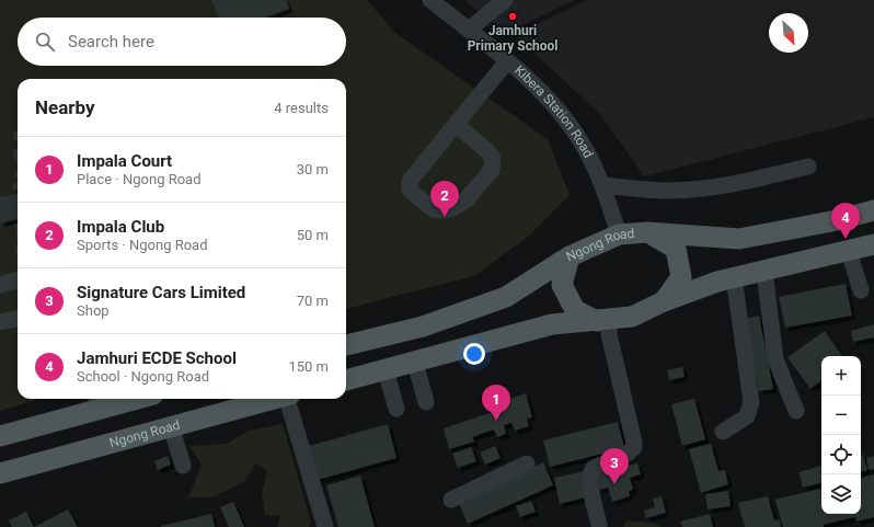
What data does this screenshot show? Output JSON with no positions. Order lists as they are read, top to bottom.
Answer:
{
  "streets": {
    "main road": ["Ngong Road"],
    "street": ["Kibera Station Road"]
  },
  "crossings": [
    ["Kibera Station Road", "Ngong Road"]
  ],
  "places": ["Jamhuri Primary School"],
  "north": "bottom right",
  "page": {
    "search": "Search here",
    "heading": ["Nearby", "4 results"],
    "list": [
      {
        "mark": "1",
        "name": "Impala Court",
        "note": "Place · Ngong Road",
        "value": "30 m"
      },
      {
        "mark": "2",
        "name": "Impala Club",
        "note": "Sports · Ngong Road",
        "value": "50 m"
      },
      {
        "mark": "3",
        "name": "Signature Cars Limited",
        "note": "Shop",
        "value": "70 m"
      },
      {
        "mark": "4",
        "name": "Jamhuri ECDE School",
        "note": "School · Ngong Road",
        "value": "150 m"
      }
    ],
    "pins": [
      "2",
      "4",
      "1",
      "3"
    ],
    "map_buttons": ["+", "−"]
  }
}
